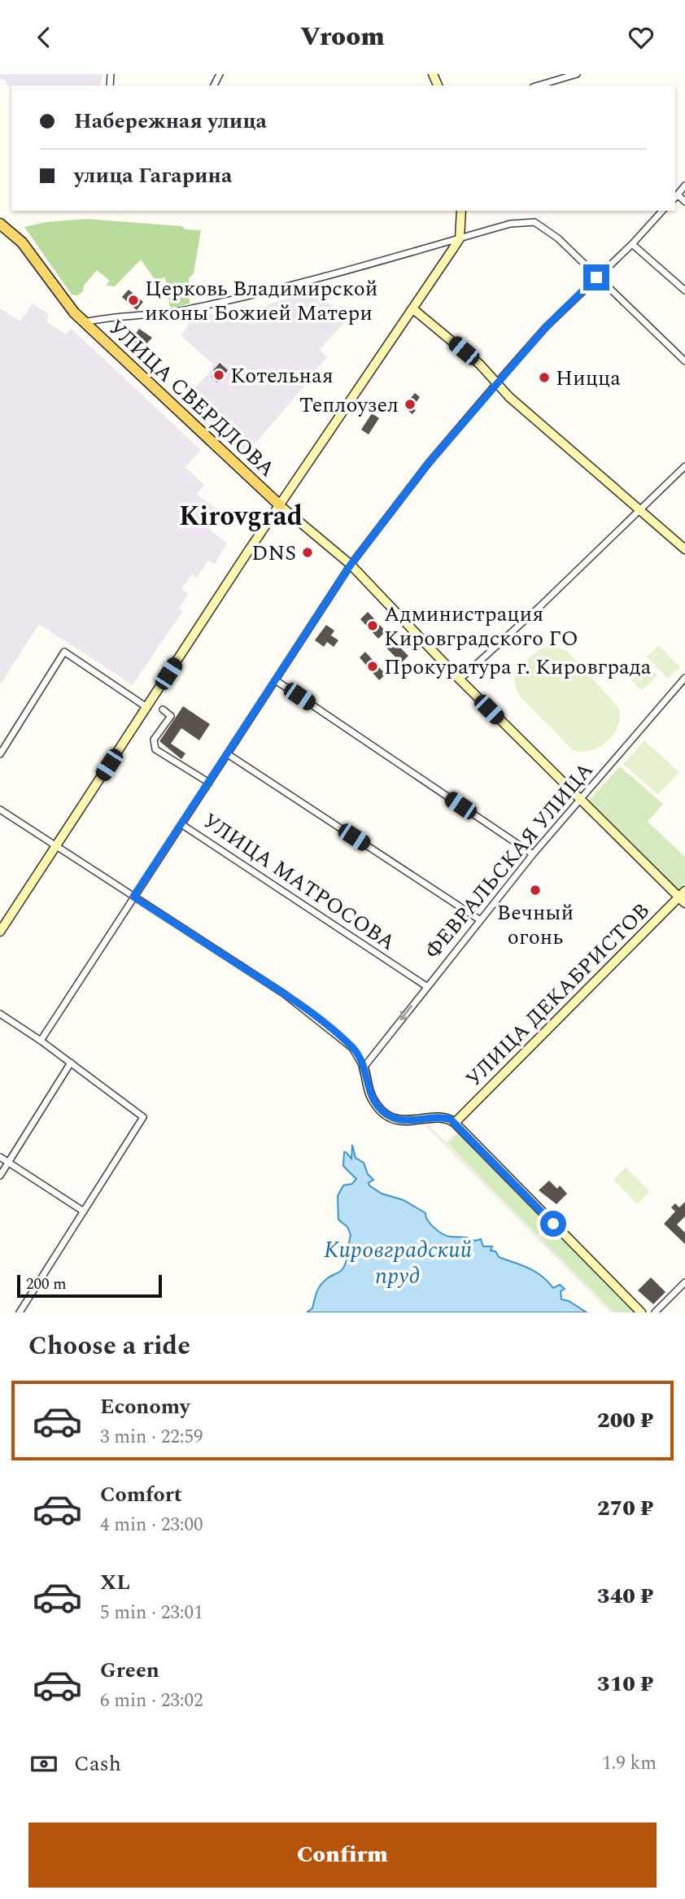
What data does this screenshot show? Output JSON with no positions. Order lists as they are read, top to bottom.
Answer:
{
  "streets": {
    "main road": ["УЛИЦА СВЕРДЛОВА", "УЛИЦА ДЕКАБРИСТОВ"],
    "street": ["ФЕВРАЛЬСКАЯ УЛИЦА", "УЛИЦА МАТРОСОВА"]
  },
  "crossings": [
    ["УЛИЦА СВЕРДЛОВА", "ФЕВРАЛЬСКАЯ УЛИЦА"],
    ["УЛИЦА СВЕРДЛОВА", "УЛИЦА ДЕКАБРИСТОВ"],
    ["ФЕВРАЛЬСКАЯ УЛИЦА", "УЛИЦА МАТРОСОВА"]
  ],
  "districts": ["Kirovgrad"],
  "water": ["Кировградский пруд"],
  "places": [
    "Церковь Владимирской иконы Божией Матери",
    "Котельная",
    "Ницца",
    "Теплоузел",
    "DNS",
    "Администрация Кировградского ГО",
    "Прокуратура г. Кировграда",
    "Вечный огонь"
  ],
  "scale_bar": "200 m",
  "page": {
    "header": "Vroom",
    "banner": ["Набережная улица", "улица Гагарина"],
    "scale": "200 m",
    "heading": "Choose a ride",
    "list": [
      {
        "name": "Economy",
        "note": "3 min · 22:59",
        "value": "200 ₽"
      },
      {
        "name": "Comfort",
        "note": "4 min · 23:00",
        "value": "270 ₽"
      },
      {
        "name": "XL",
        "note": "5 min · 23:01",
        "value": "340 ₽"
      },
      {
        "name": "Green",
        "note": "6 min · 23:02",
        "value": "310 ₽"
      }
    ],
    "pay": ["Cash", "1.9 km"],
    "buttons": "Confirm"
  }
}
